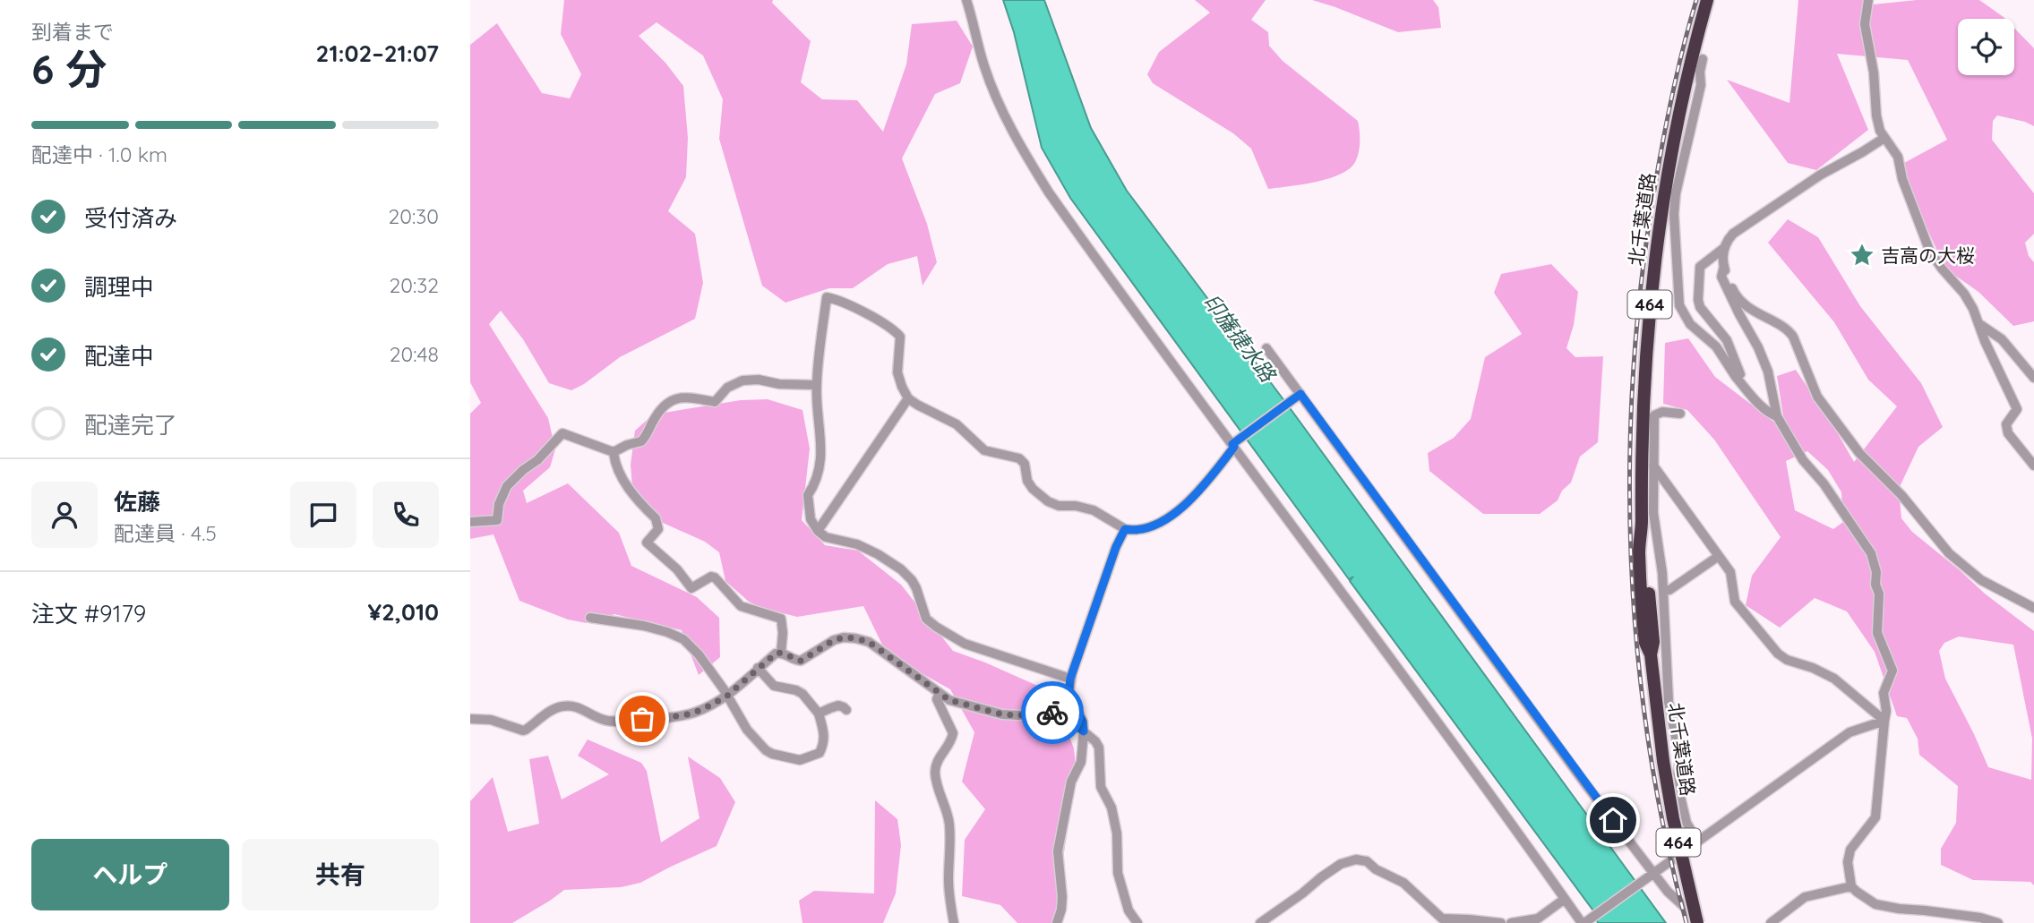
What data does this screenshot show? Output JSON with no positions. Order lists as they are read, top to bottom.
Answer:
{
  "streets": {
    "highway": ["北千葉道路", "464"]
  },
  "water": ["印旛捷水路"],
  "places": {
    "place": ["吉高の大桜"]
  },
  "page": {
    "heading": ["6 分", "到着まで", "21:02–21:07"],
    "panel": [
      "佐藤",
      "配達員 · 4.5",
      "注文 #9179",
      "¥2,010"
    ],
    "bar": "配達中 · 1.0 km",
    "list": [
      ["受付済み", "20:30"],
      ["調理中", "20:32"],
      ["配達中", "20:48"],
      "配達完了"
    ],
    "buttons": ["ヘルプ", "共有"]
  }
}
